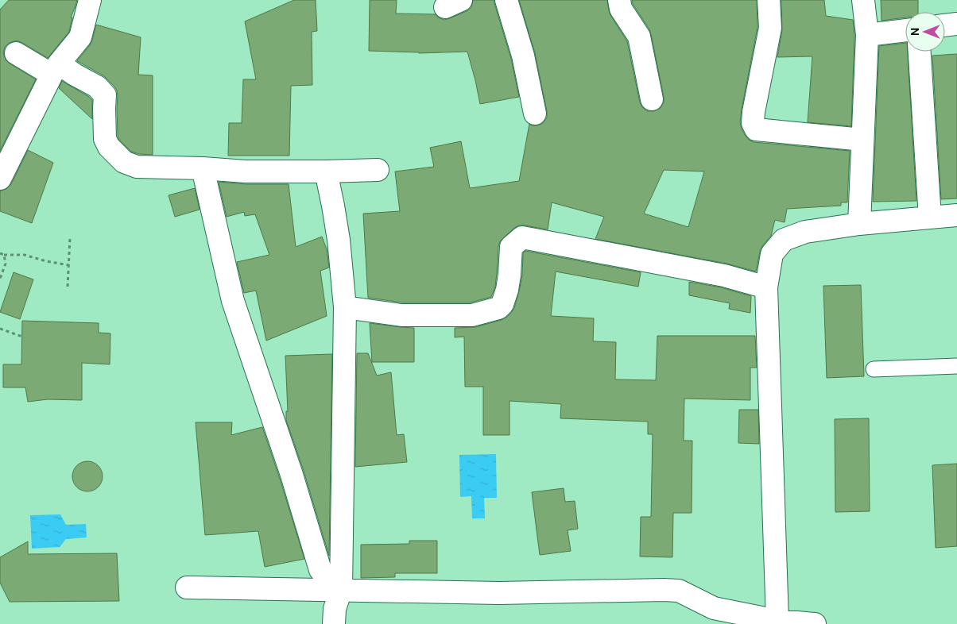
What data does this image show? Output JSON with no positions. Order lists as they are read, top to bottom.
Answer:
{
  "north": "left"
}
